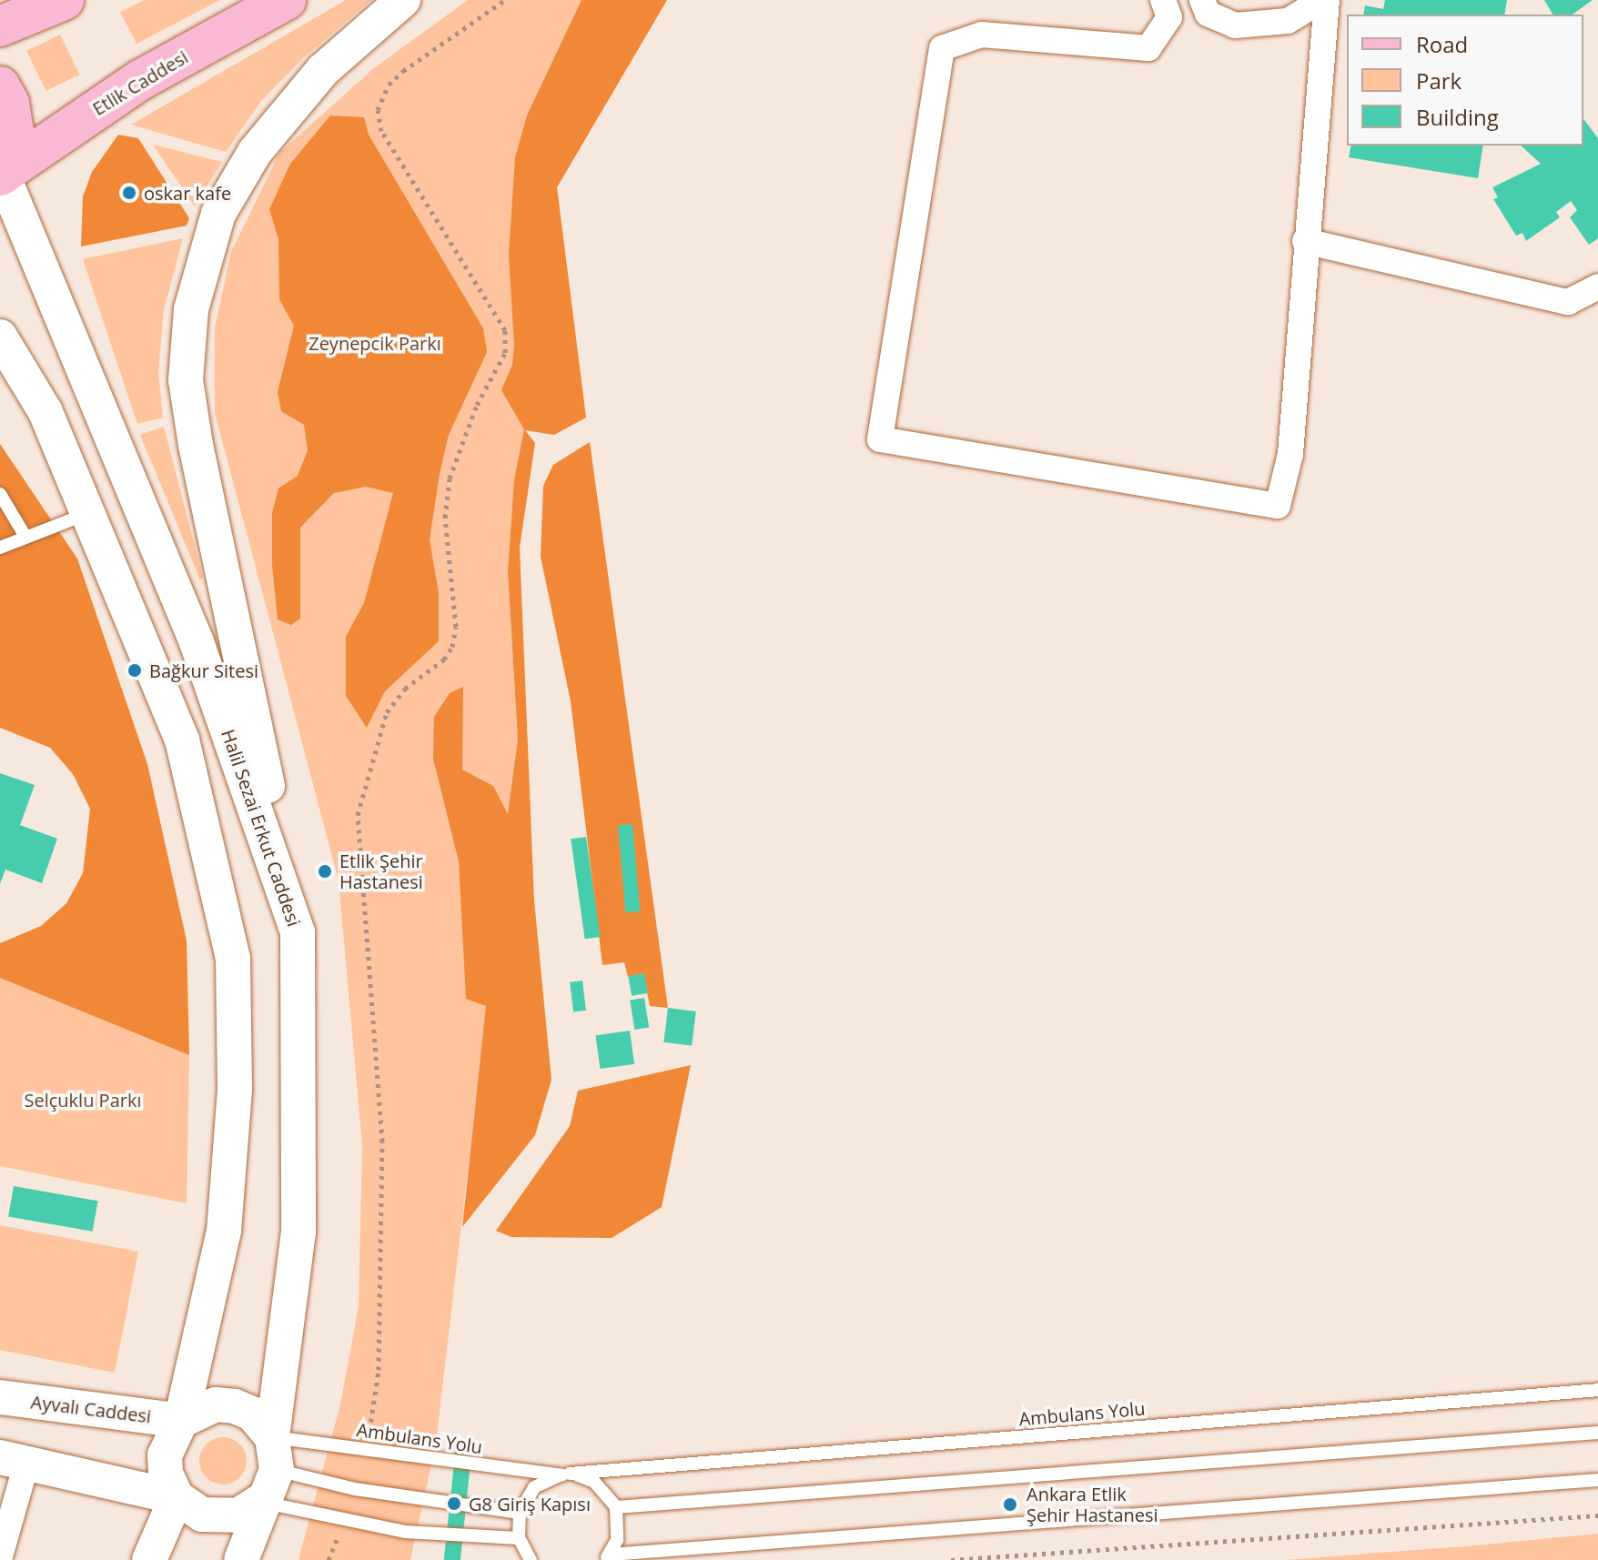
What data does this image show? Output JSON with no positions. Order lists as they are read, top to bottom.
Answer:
{
  "streets": {
    "main road": ["Etlik Caddesi", "Halil Sezai Erkut Caddesi", "Ayvalı Caddesi"],
    "lane": ["Ambulans Yolu"]
  },
  "crossings": [
    ["Etlik Caddesi", "Halil Sezai Erkut Caddesi"],
    ["Halil Sezai Erkut Caddesi", "Ayvalı Caddesi"],
    ["Halil Sezai Erkut Caddesi", "Ambulans Yolu"],
    ["Ayvalı Caddesi", "Ambulans Yolu"]
  ],
  "parks": ["Zeynepcik Parkı", "Selçuklu Parkı"],
  "places": [
    "oskar kafe",
    "Bağkur Sitesi",
    "Etlik Şehir Hastanesi",
    "G8 Giriş Kapısı",
    "Ankara Etlik Şehir Hastanesi"
  ],
  "legend": ["Road", "Park", "Building"]
}
